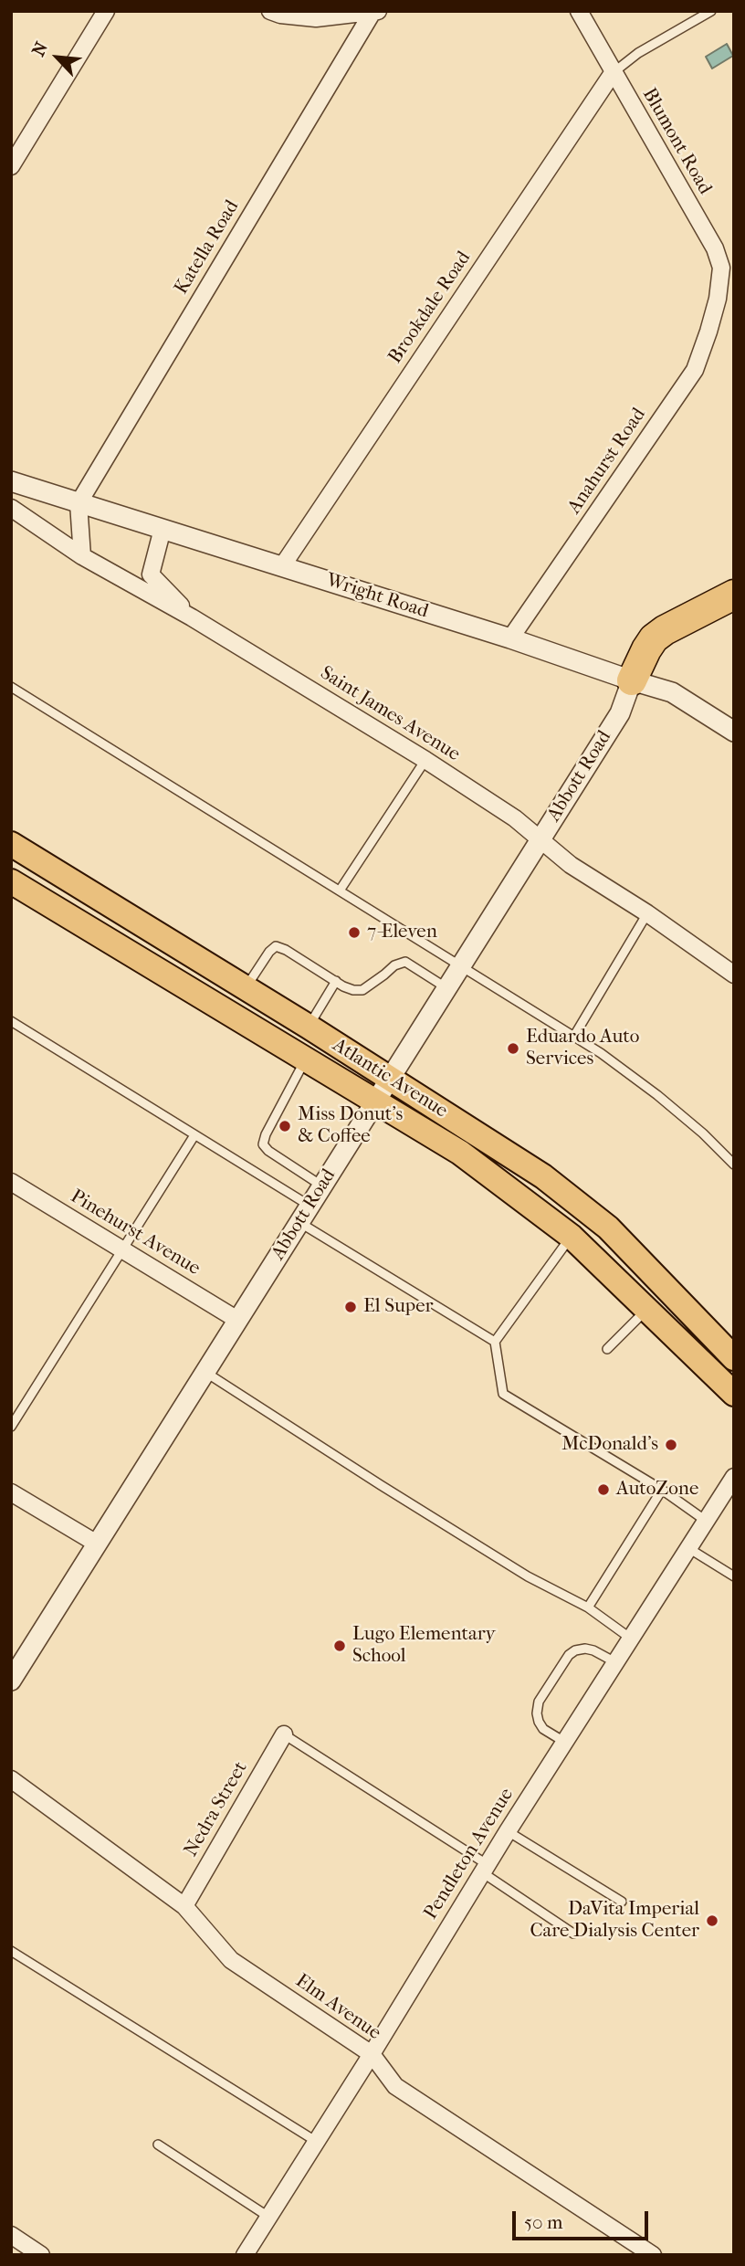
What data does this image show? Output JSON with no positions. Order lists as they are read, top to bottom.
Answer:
{
  "streets": {
    "main road": ["Atlantic Avenue"],
    "street": [
      "Blumont Road",
      "Katella Road",
      "Brookdale Road",
      "Anahurst Road",
      "Wright Road",
      "Saint James Avenue",
      "Abbott Road",
      "Pinehurst Avenue",
      "Nedra Street",
      "Pendleton Avenue",
      "Elm Avenue"
    ]
  },
  "crossings": [
    ["Blumont Road", "Brookdale Road"],
    ["Blumont Road", "Anahurst Road"],
    ["Katella Road", "Wright Road"],
    ["Brookdale Road", "Wright Road"],
    ["Anahurst Road", "Wright Road"],
    ["Wright Road", "Abbott Road"],
    ["Saint James Avenue", "Abbott Road"],
    ["Abbott Road", "Atlantic Avenue"],
    ["Abbott Road", "Pinehurst Avenue"],
    ["Nedra Street", "Elm Avenue"],
    ["Pendleton Avenue", "Elm Avenue"]
  ],
  "places": [
    "7-Eleven",
    "Eduardo Auto Services",
    "Miss Donut's & Coffee",
    "El Super",
    "McDonald's",
    "AutoZone",
    "Lugo Elementary School",
    "DaVita Imperial Care Dialysis Center"
  ],
  "scale_bar": "50 m",
  "north": "top left"
}
